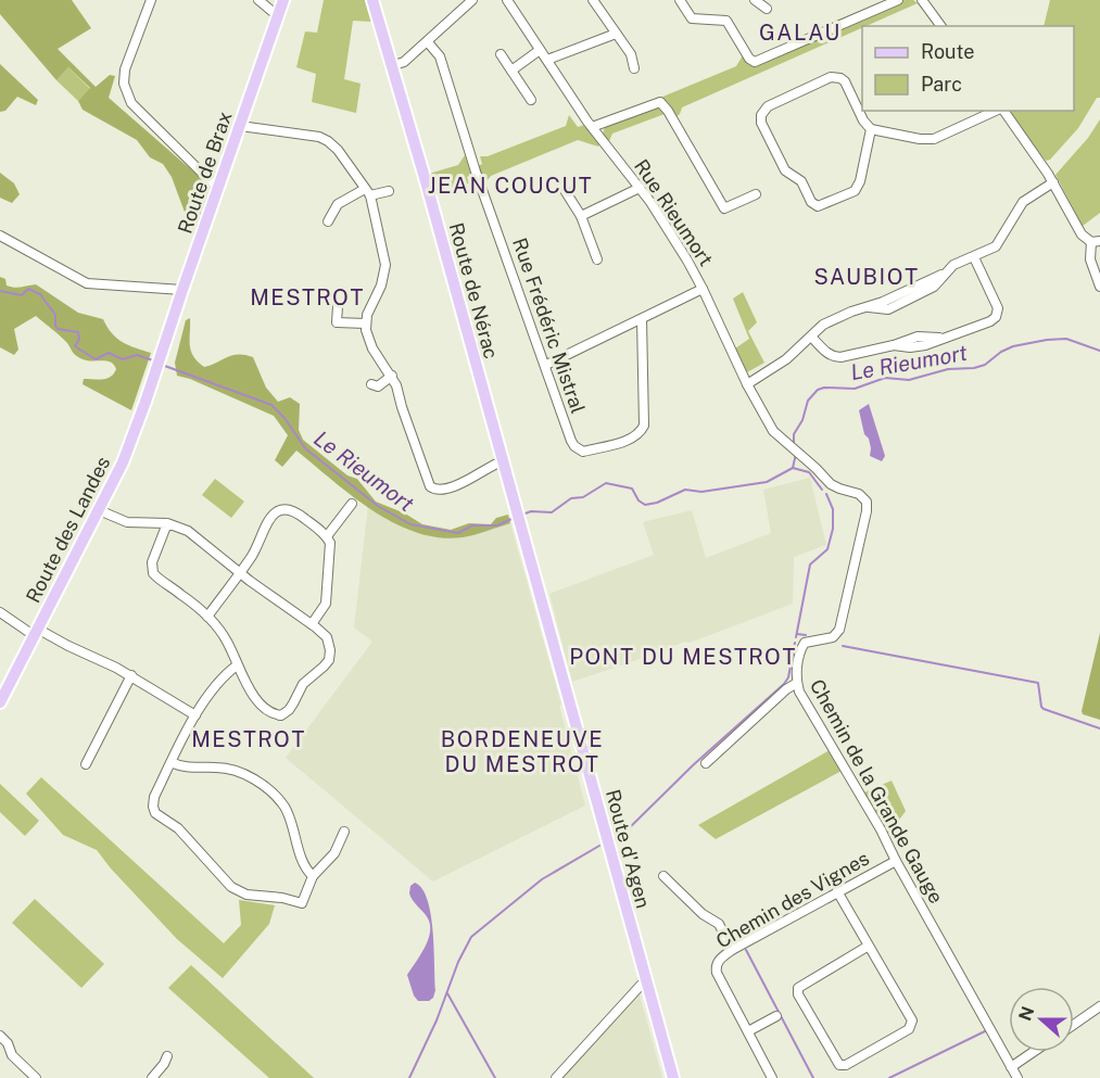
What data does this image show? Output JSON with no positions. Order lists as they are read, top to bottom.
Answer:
{
  "streets": {
    "main road": [
      "Route de Brax",
      "Route de Nérac",
      "Route des Landes",
      "Route d'Agen"
    ],
    "street": [
      "Rue Rieumort",
      "Rue Frédéric Mistral",
      "Chemin de la Grande Gauge",
      "Chemin des Vignes"
    ]
  },
  "crossings": [
    ["Route de Brax", "Route des Landes"],
    ["Rue Rieumort", "Chemin de la Grande Gauge"],
    ["Route de Nérac", "Route d'Agen"],
    ["Chemin de la Grande Gauge", "Chemin des Vignes"]
  ],
  "districts": [
    "GALAU",
    "JEAN COUCUT",
    "SAUBIOT",
    "MESTROT",
    "PONT DU MESTROT",
    "MESTROT",
    "BORDENEUVE DU MESTROT"
  ],
  "water": ["Le Rieumort"],
  "legend": ["Route", "Parc"],
  "north": "left"
}
